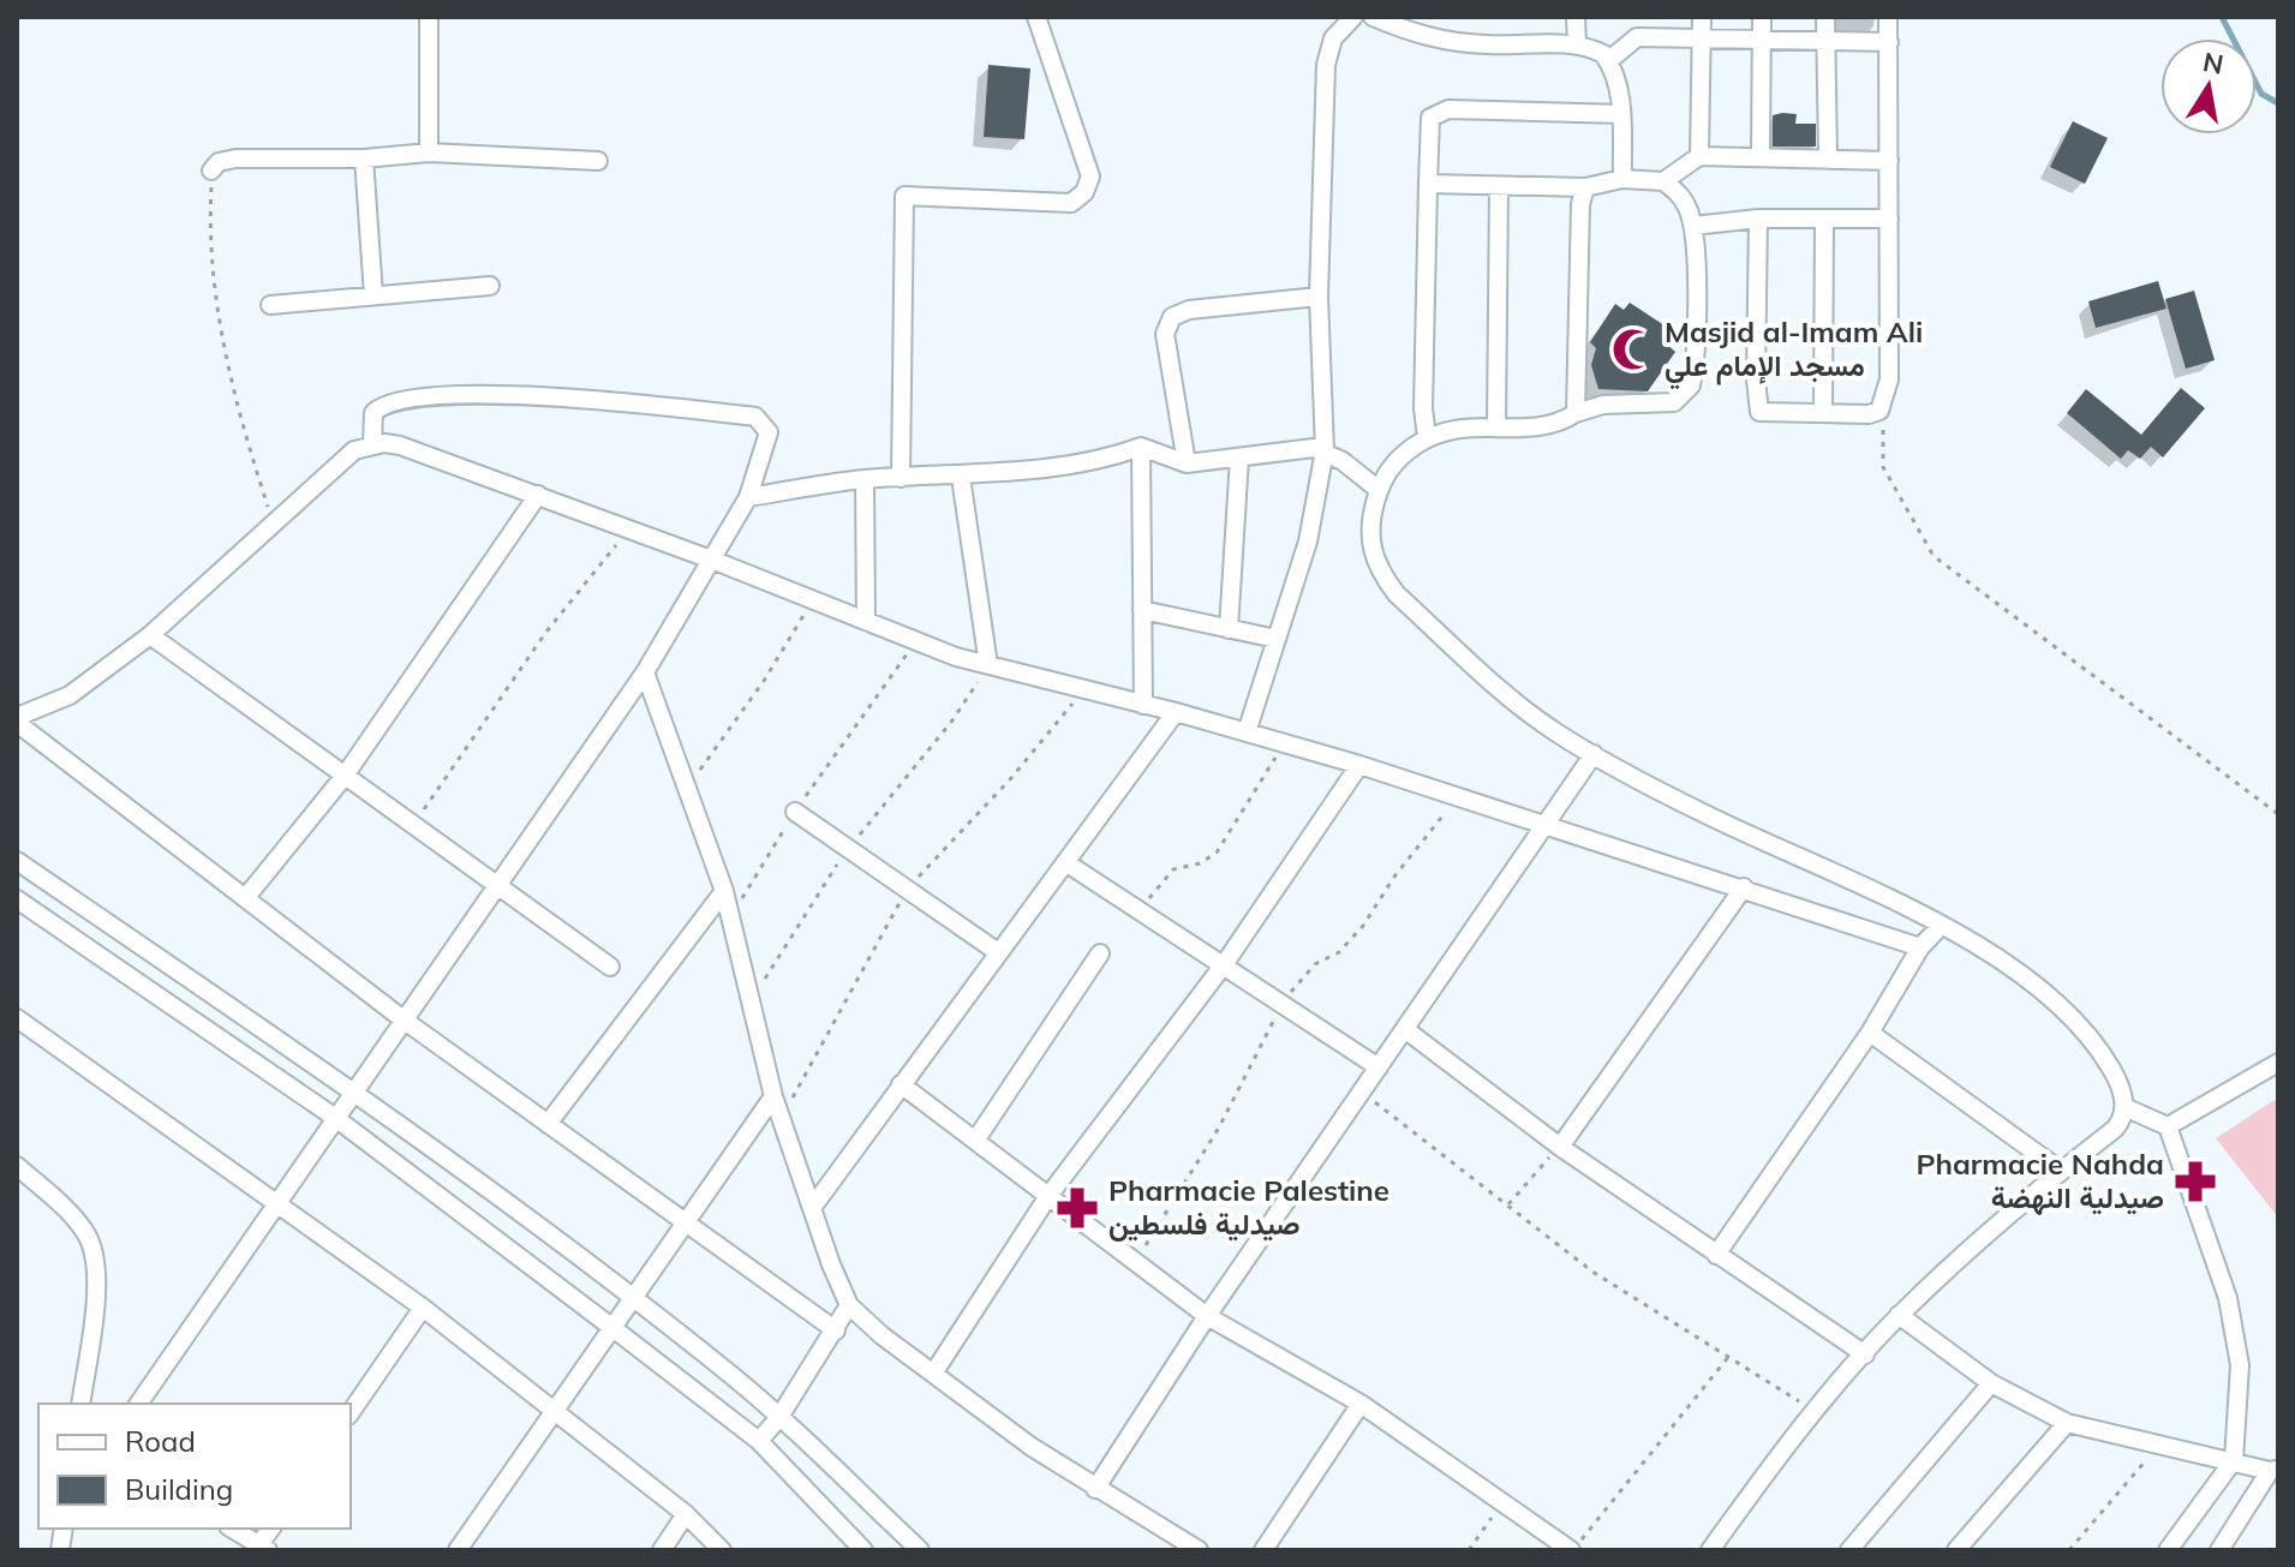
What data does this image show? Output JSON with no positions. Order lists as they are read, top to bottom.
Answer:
{
  "places": {
    "mosque": ["Masjid al-Imam Ali مسجد الإمام علي"],
    "pharmacy": ["Pharmacie Nahda صيدلية النهضة", "Pharmacie Palestine صيدلية فلسطين"]
  },
  "legend": ["Road", "Building"],
  "north": "top"
}
